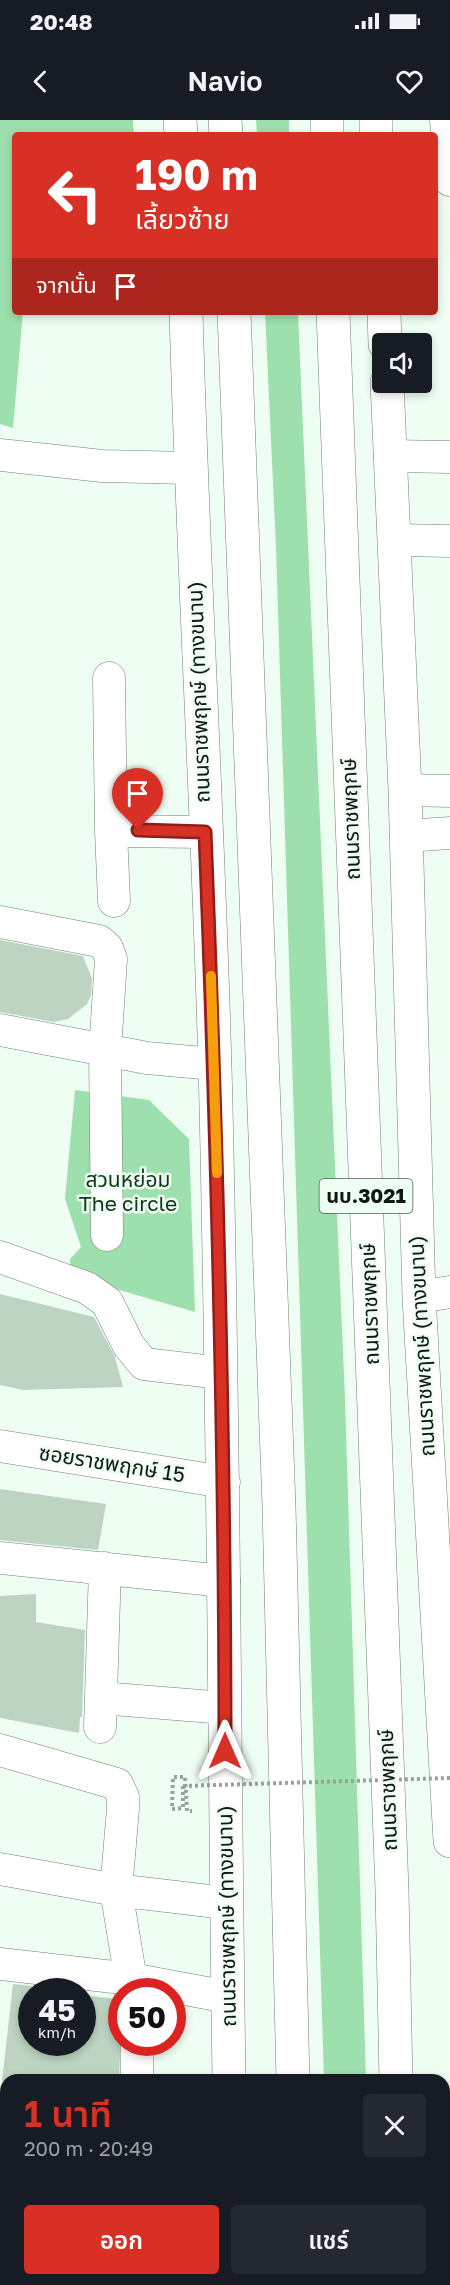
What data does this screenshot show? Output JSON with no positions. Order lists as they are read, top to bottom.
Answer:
{
  "streets": {
    "main road": ["ถนนราชพฤกษ์ (ทางขนาน)", "ถนนราชพฤกษ์", "นบ.3021"],
    "street": ["ซอยราชพฤกษ์ 15"]
  },
  "crossings": [
    ["ถนนราชพฤกษ์ (ทางขนาน)", "ซอยราชพฤกษ์ 15"]
  ],
  "parks": ["สวนหย่อม The circle"],
  "page": {
    "status": "20:48",
    "header": "Navio",
    "turn": ["190 m", "เลี้ยวซ้าย"],
    "then": "จากนั้น",
    "speed": "45 km/h",
    "limit": "50",
    "heading": ["1 นาที", "200 m · 20:49"],
    "buttons": ["ออก", "แชร์"]
  }
}
